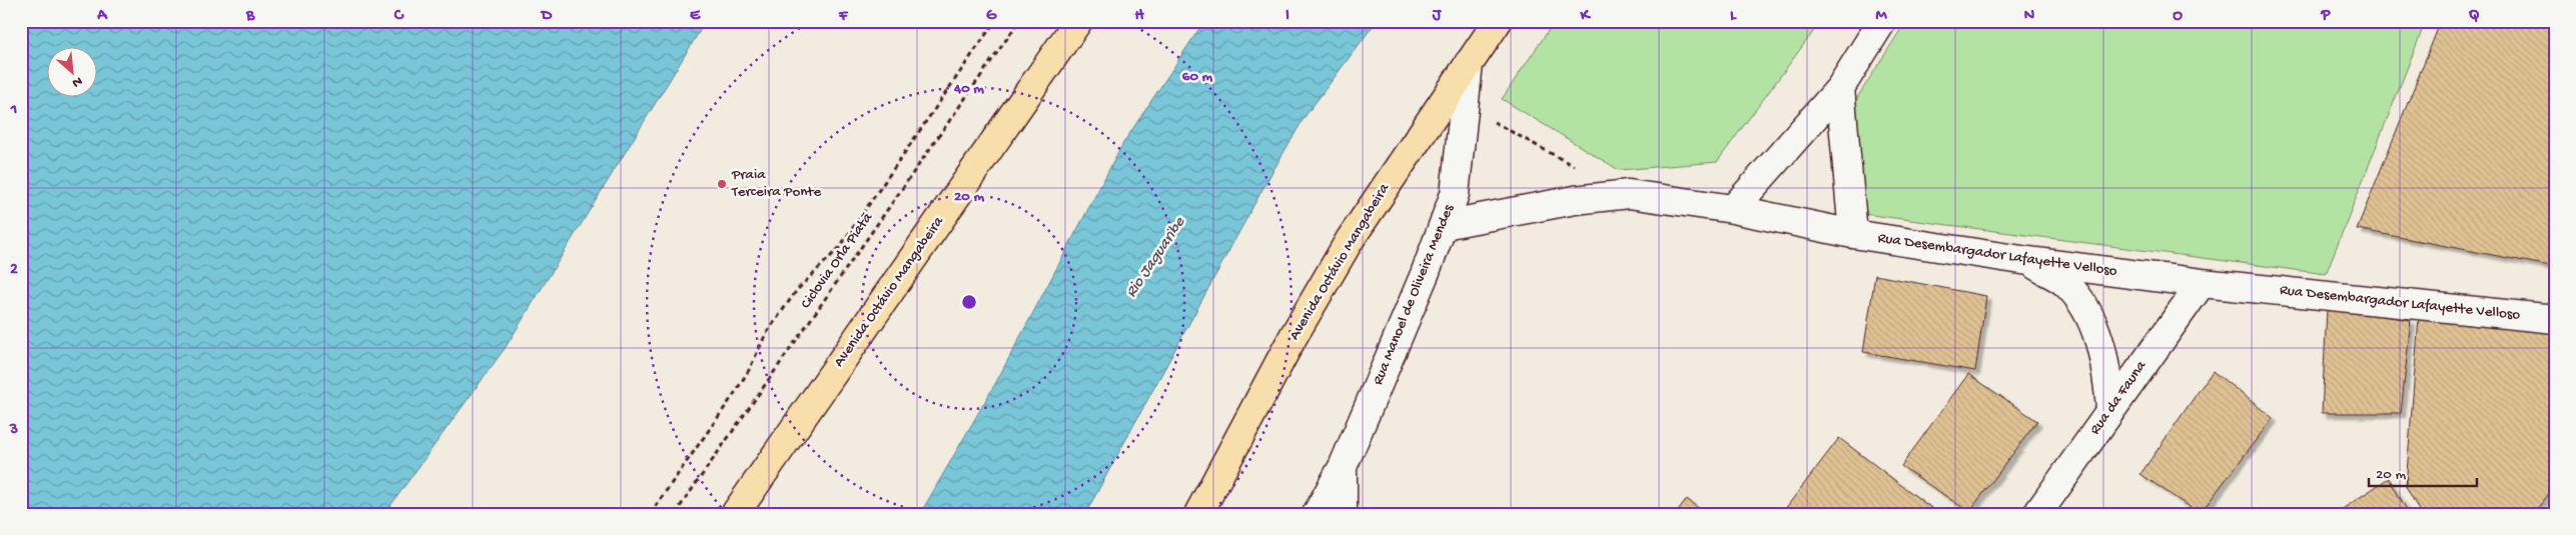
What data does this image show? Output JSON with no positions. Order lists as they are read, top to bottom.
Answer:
{
  "streets": {
    "main road": ["Avenida Octávio Mangabeira"],
    "street": ["Rua Desembargador Lafayette Velloso", "Rua Manoel de Oliveira Mendes", "Rua da Fauna"],
    "path": ["Ciclovia Orla Piatã"]
  },
  "crossings": [
    ["Rua Desembargador Lafayette Velloso", "Rua Manoel de Oliveira Mendes"],
    ["Rua Desembargador Lafayette Velloso", "Rua da Fauna"],
    ["Avenida Octávio Mangabeira", "Rua Manoel de Oliveira Mendes"]
  ],
  "water": ["Rio Jaguaribe"],
  "places": ["Praia Terceira Ponte"],
  "scale_bar": "20 m",
  "north": "bottom right",
  "grid": {
    "columns": [
      "A",
      "B",
      "C",
      "D",
      "E",
      "F",
      "G",
      "H",
      "I",
      "J",
      "K",
      "L",
      "M",
      "N",
      "O",
      "P",
      "Q"
    ],
    "rows": ["1", "2", "3"]
  },
  "rings": ["60 m", "40 m", "20 m"]
}
